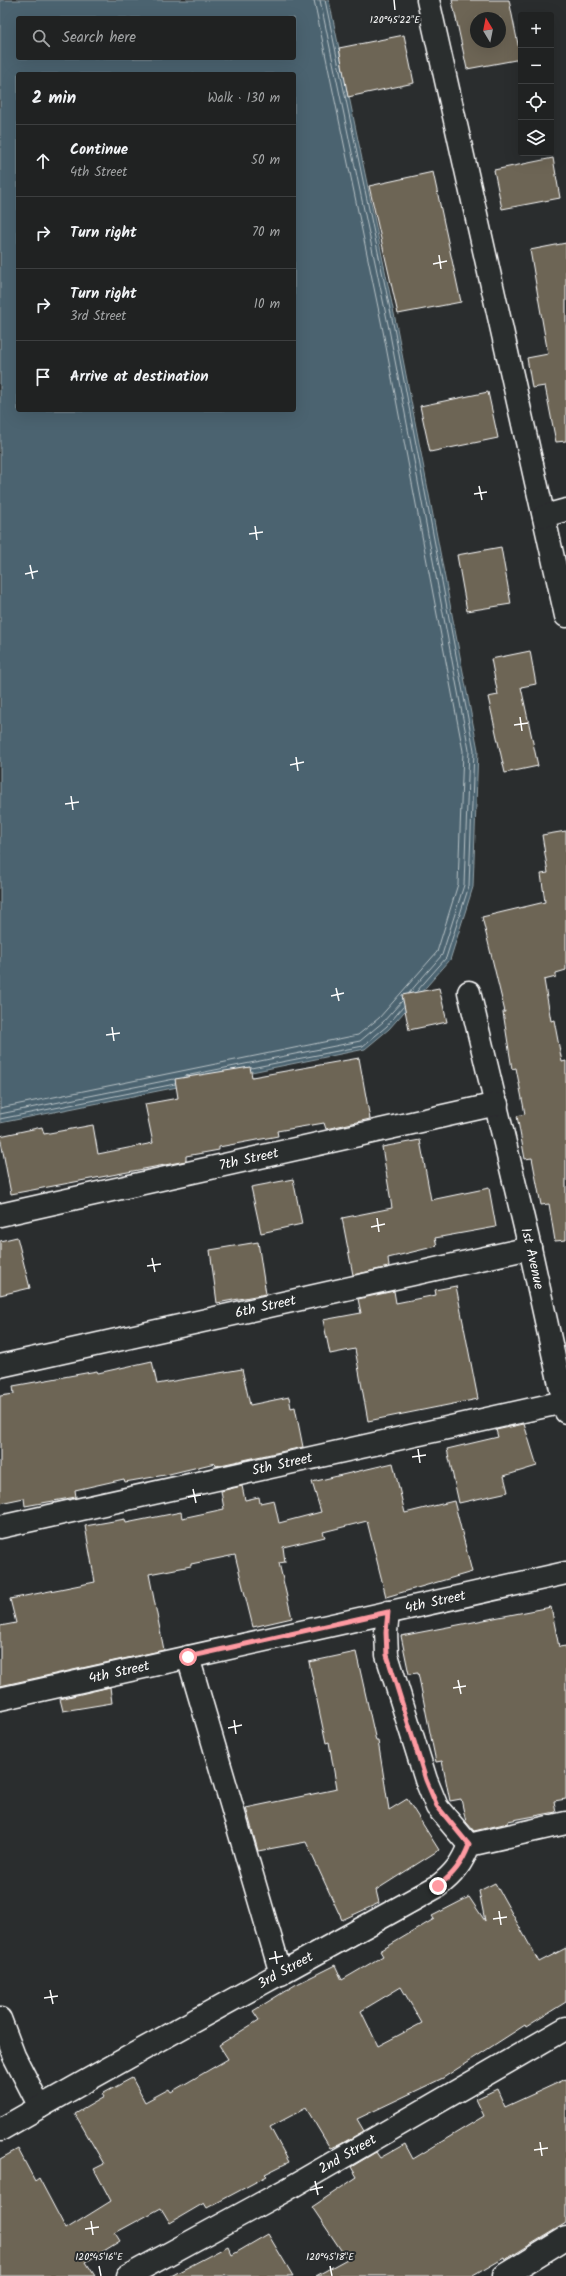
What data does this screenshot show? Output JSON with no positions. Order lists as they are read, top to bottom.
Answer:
{
  "streets": {
    "street": [
      "7th Street",
      "1st Avenue",
      "6th Street",
      "5th Street",
      "4th Street",
      "3rd Street",
      "2nd Street"
    ]
  },
  "crossings": [
    ["7th Street", "1st Avenue"],
    ["1st Avenue", "6th Street"],
    ["1st Avenue", "5th Street"]
  ],
  "north": "top",
  "page": {
    "map_buttons": ["+", "−"],
    "search": "Search here",
    "heading": ["2 min", "Walk · 130 m"],
    "list": [
      ["Continue", "4th Street", "50 m"],
      ["Turn right", "70 m"],
      ["Turn right", "3rd Street", "10 m"],
      "Arrive at destination"
    ]
  },
  "coordinates": ["120°45'22\"E", "120°45'16\"E", "120°45'18\"E"]
}
